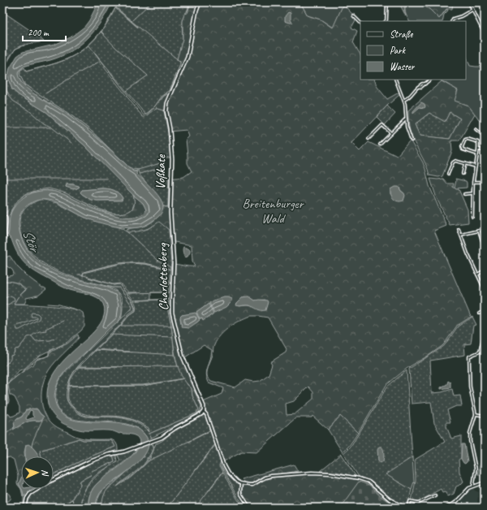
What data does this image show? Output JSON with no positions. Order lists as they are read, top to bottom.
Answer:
{
  "streets": {
    "main road": ["Voßkate", "Charlottenberg"]
  },
  "crossings": [
    ["Voßkate", "Charlottenberg"]
  ],
  "water": ["Stör"],
  "parks": ["Breitenburger Wald"],
  "legend": ["Straße", "Park", "Wasser"],
  "scale_bar": "200 m",
  "north": "right"
}
